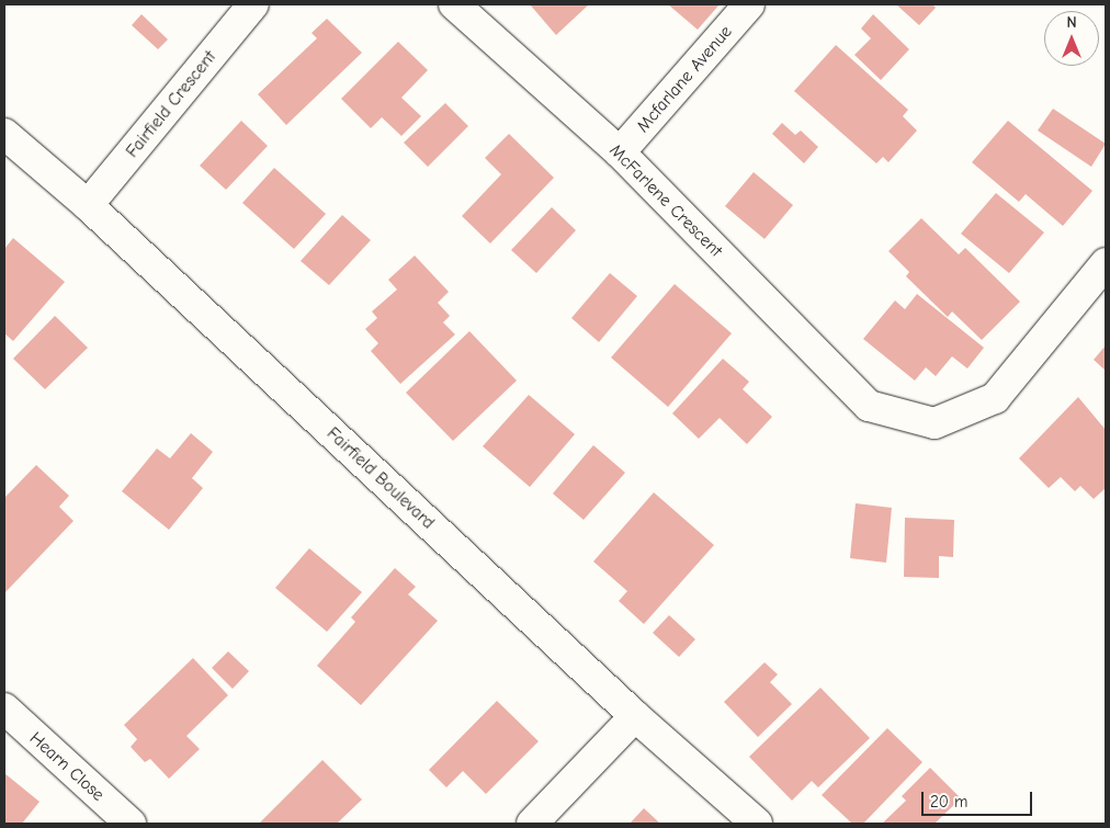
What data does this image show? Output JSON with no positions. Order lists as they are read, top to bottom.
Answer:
{
  "streets": {
    "street": [
      "Mcfarlane Avenue",
      "Fairfield Crescent",
      "McFarlene Crescent",
      "Fairfield Boulevard",
      "Hearn Close"
    ]
  },
  "crossings": [
    ["Mcfarlane Avenue", "McFarlene Crescent"],
    ["Fairfield Crescent", "Fairfield Boulevard"]
  ],
  "scale_bar": "20 m",
  "north": "top"
}
